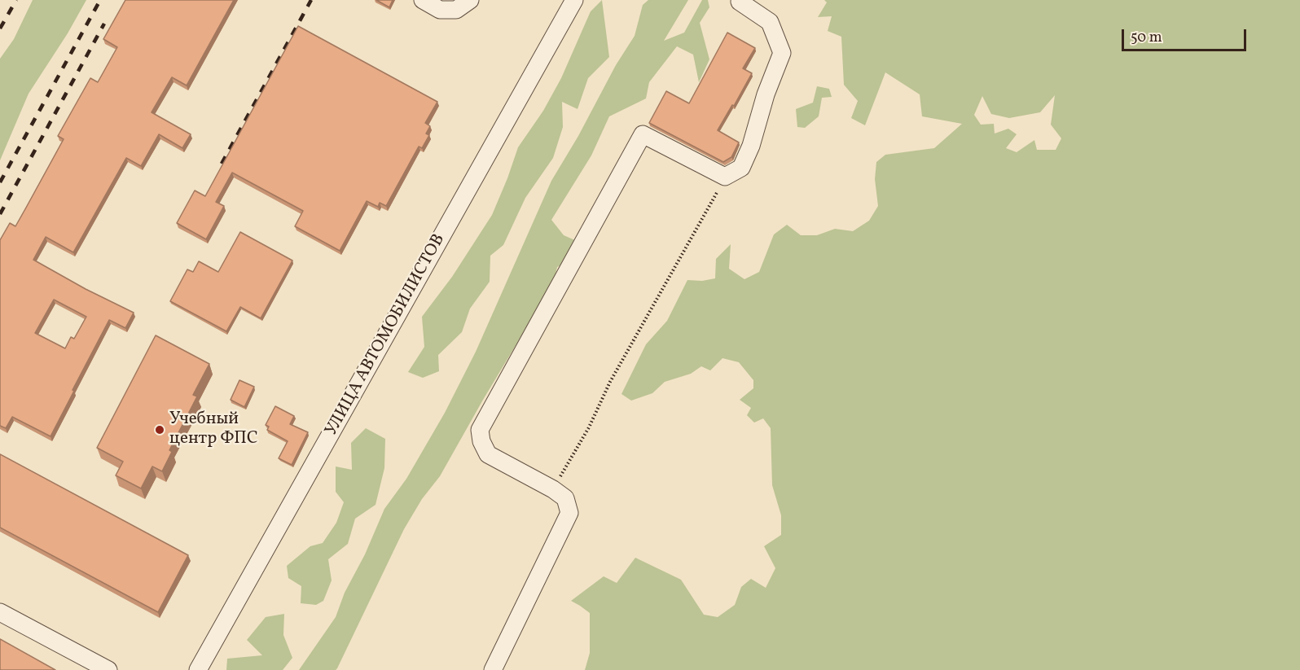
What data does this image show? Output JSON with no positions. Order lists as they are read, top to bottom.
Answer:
{
  "streets": {
    "street": ["УЛИЦА АВТОМОБИЛИСТОВ"]
  },
  "places": ["Учебный центр ФПС"],
  "scale_bar": "50 m"
}
